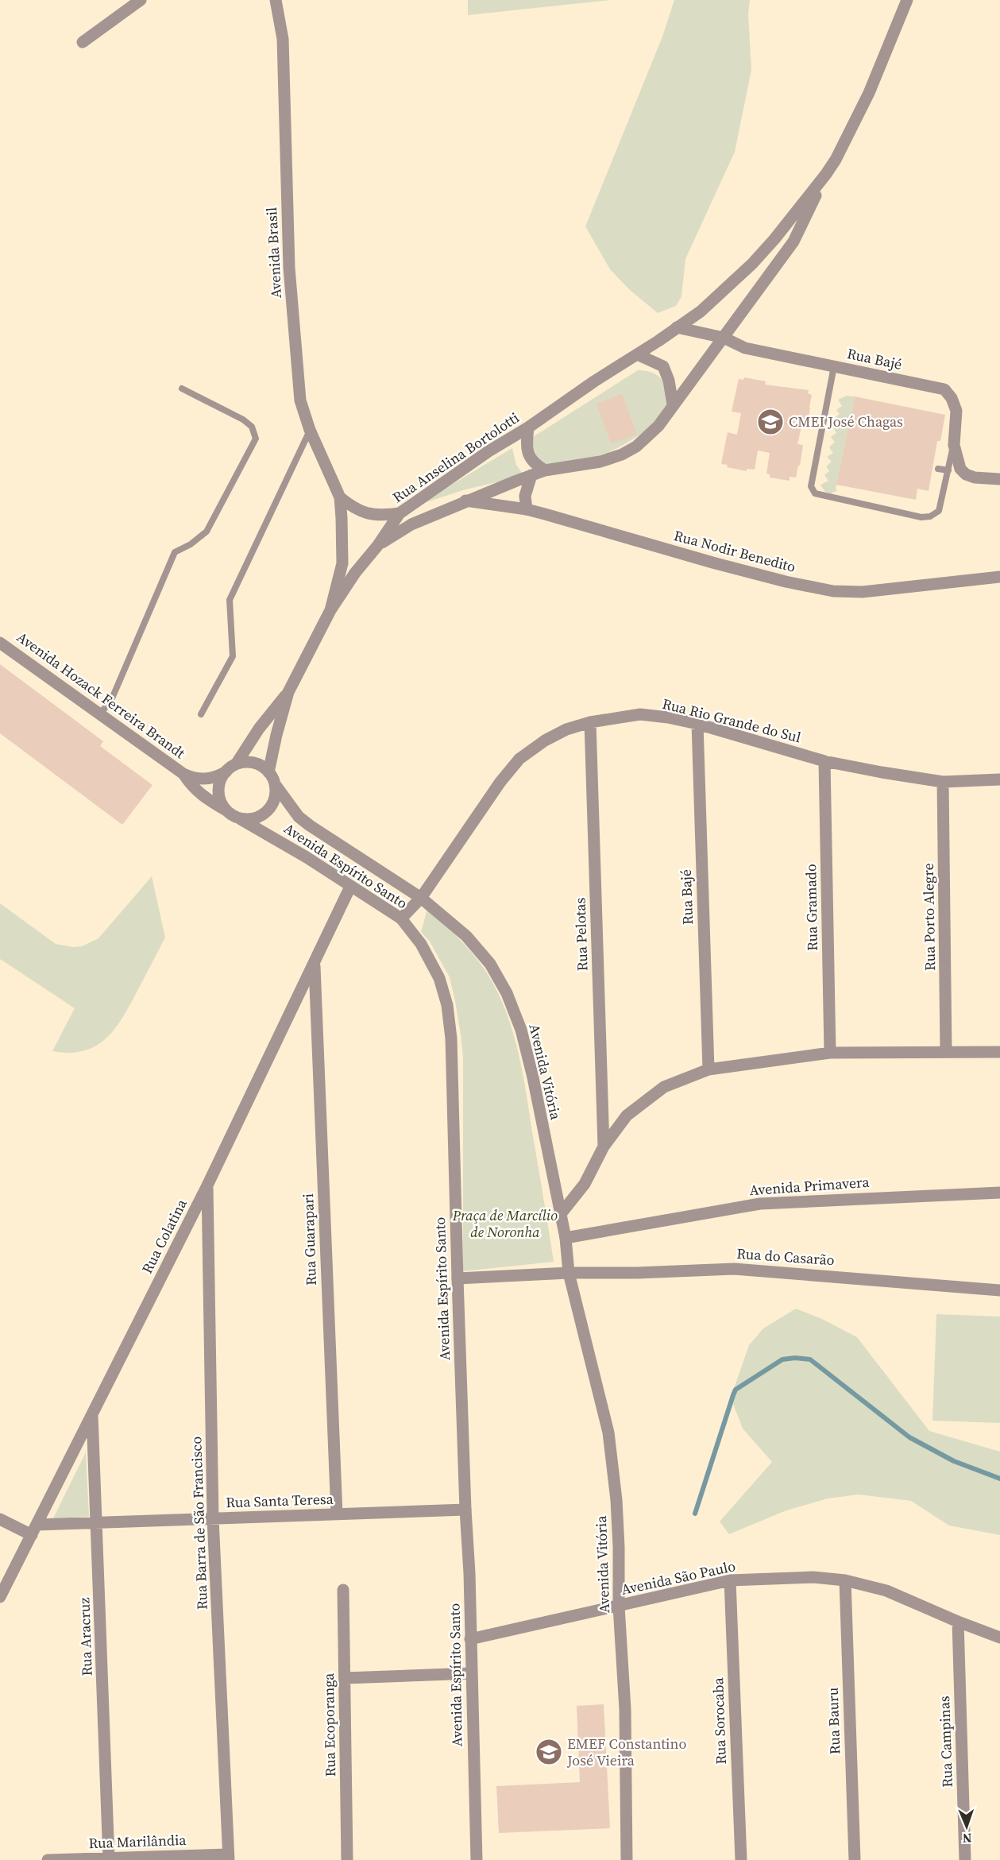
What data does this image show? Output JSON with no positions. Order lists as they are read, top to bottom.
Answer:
{
  "streets": {
    "street": [
      "Avenida Brasil",
      "Rua Bajé",
      "Rua Anselina Bortolotti",
      "Rua Nodir Benedito",
      "Avenida Hozack Ferreira Brandt",
      "Rua Rio Grande do Sul",
      "Avenida Espírito Santo",
      "Rua Gramado",
      "Rua Porto Alegre",
      "Rua Pelotas",
      "Avenida Vitória",
      "Avenida Primavera",
      "Rua Colatina",
      "Rua Guarapari",
      "Rua do Casarão",
      "Rua Santa Teresa",
      "Rua Barra de São Francisco",
      "Avenida São Paulo",
      "Rua Aracruz",
      "Rua Sorocaba",
      "Rua Bauru",
      "Rua Ecoporanga",
      "Rua Campinas",
      "Rua Marilândia"
    ]
  },
  "crossings": [
    ["Rua Bajé", "Rua Anselina Bortolotti"],
    ["Rua Bajé", "Rua Rio Grande do Sul"],
    ["Rua Anselina Bortolotti", "Rua Nodir Benedito"],
    ["Avenida Hozack Ferreira Brandt", "Avenida Espírito Santo"],
    ["Rua Rio Grande do Sul", "Rua Gramado"],
    ["Rua Rio Grande do Sul", "Rua Porto Alegre"],
    ["Rua Rio Grande do Sul", "Rua Pelotas"],
    ["Rua Rio Grande do Sul", "Avenida Vitória"],
    ["Avenida Espírito Santo", "Rua Colatina"],
    ["Avenida Espírito Santo", "Rua Santa Teresa"],
    ["Avenida Espírito Santo", "Avenida São Paulo"],
    ["Avenida Vitória", "Avenida Primavera"],
    ["Avenida Vitória", "Rua do Casarão"],
    ["Avenida Vitória", "Avenida São Paulo"],
    ["Rua Colatina", "Rua Guarapari"],
    ["Rua Colatina", "Rua Santa Teresa"],
    ["Rua Colatina", "Rua Barra de São Francisco"],
    ["Rua Colatina", "Rua Aracruz"],
    ["Rua Guarapari", "Rua Santa Teresa"],
    ["Rua Santa Teresa", "Rua Barra de São Francisco"],
    ["Rua Santa Teresa", "Rua Aracruz"],
    ["Rua Barra de São Francisco", "Rua Marilândia"],
    ["Avenida São Paulo", "Rua Sorocaba"],
    ["Avenida São Paulo", "Rua Bauru"],
    ["Avenida São Paulo", "Rua Campinas"],
    ["Rua Aracruz", "Rua Marilândia"]
  ],
  "parks": ["Praça de Marcílio de Noronha"],
  "places": {
    "school or university": ["CMEI José Chagas", "EMEF Constantino José Vieira"]
  },
  "north": "bottom"
}
